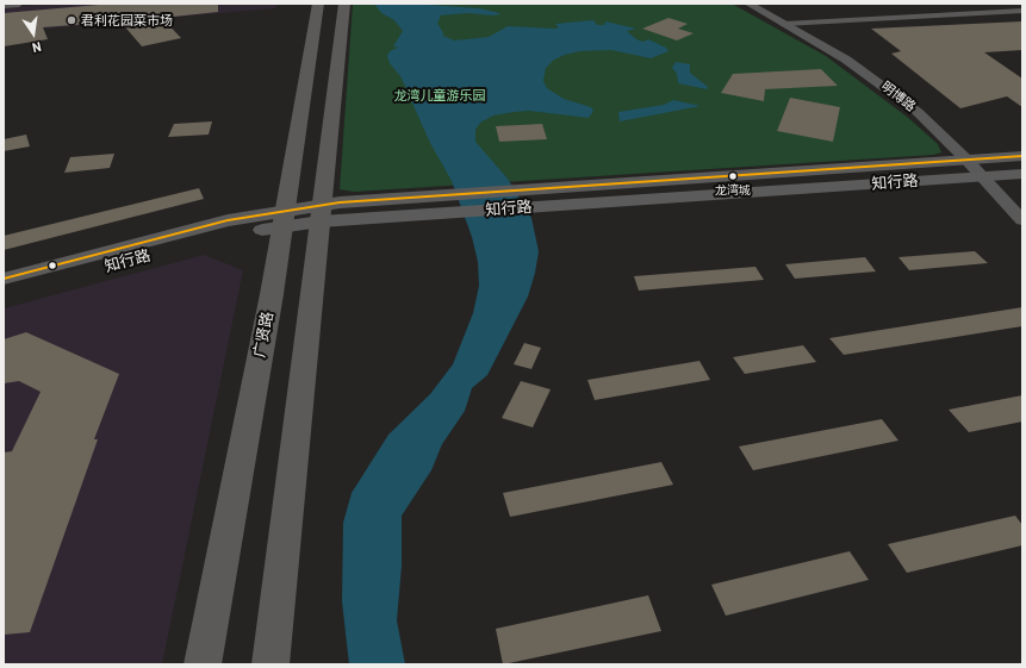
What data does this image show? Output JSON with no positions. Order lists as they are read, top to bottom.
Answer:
{
  "streets": {
    "main road": ["知行路", "广贤路"],
    "street": ["明博路"]
  },
  "crossings": [
    ["明博路", "知行路"],
    ["知行路", "广贤路"]
  ],
  "parks": ["龙湾儿童游乐园"],
  "places": ["君利花园菜市场", "龙湾城"],
  "north": "bottom"
}
